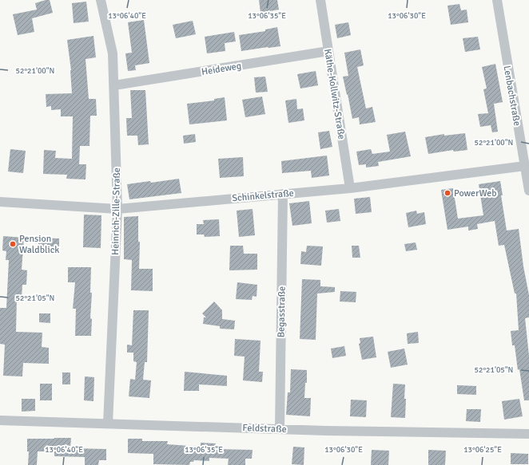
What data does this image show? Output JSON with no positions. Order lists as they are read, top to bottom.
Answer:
{
  "streets": {
    "street": [
      "Heideweg",
      "Käthe-Kollwitz-Straße",
      "Lenbachstraße",
      "Schinkelstraße",
      "Heinrich-Zille-Straße",
      "Begasstraße",
      "Feldstraße"
    ]
  },
  "crossings": [
    ["Heideweg", "Käthe-Kollwitz-Straße"],
    ["Heideweg", "Heinrich-Zille-Straße"],
    ["Käthe-Kollwitz-Straße", "Schinkelstraße"],
    ["Lenbachstraße", "Schinkelstraße"],
    ["Schinkelstraße", "Heinrich-Zille-Straße"],
    ["Schinkelstraße", "Begasstraße"],
    ["Heinrich-Zille-Straße", "Feldstraße"],
    ["Begasstraße", "Feldstraße"]
  ],
  "places": ["PowerWeb", "Pension Waldblick"],
  "coordinates": [
    "13°06'40\"E",
    "13°06'35\"E",
    "13°06'30\"E",
    "52°21'00\"N",
    "52°21'05\"N",
    "13°06'25\"E"
  ]
}
